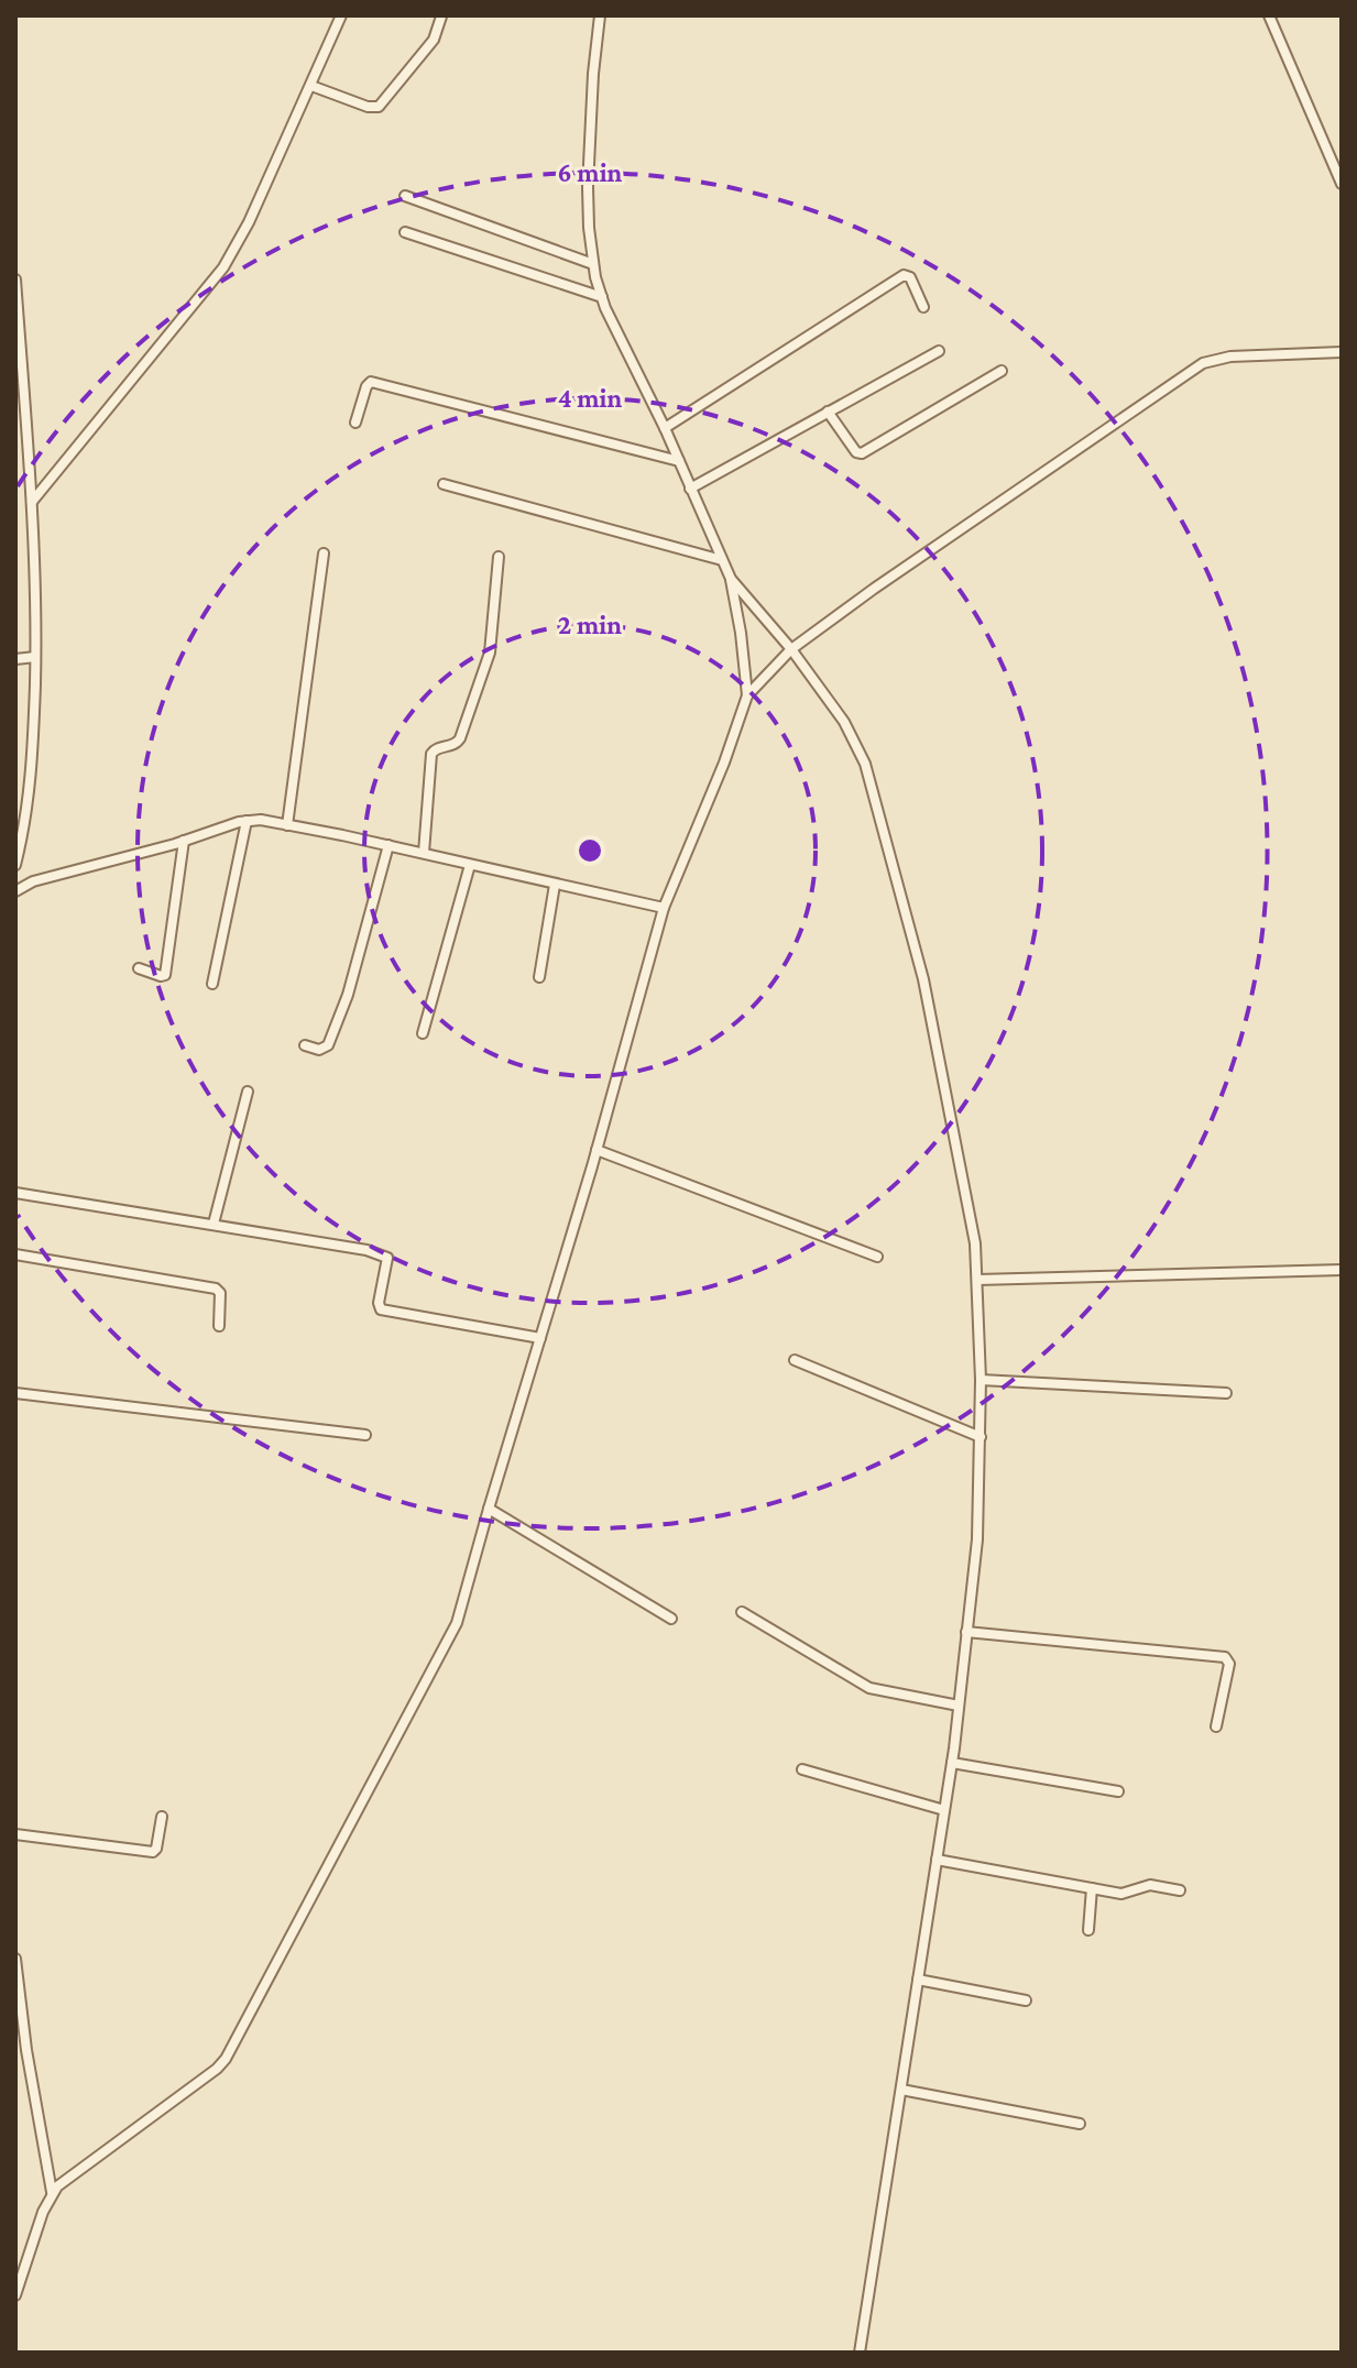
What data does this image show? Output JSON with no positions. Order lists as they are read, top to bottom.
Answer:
{
  "rings": ["6 min", "4 min", "2 min"]
}
